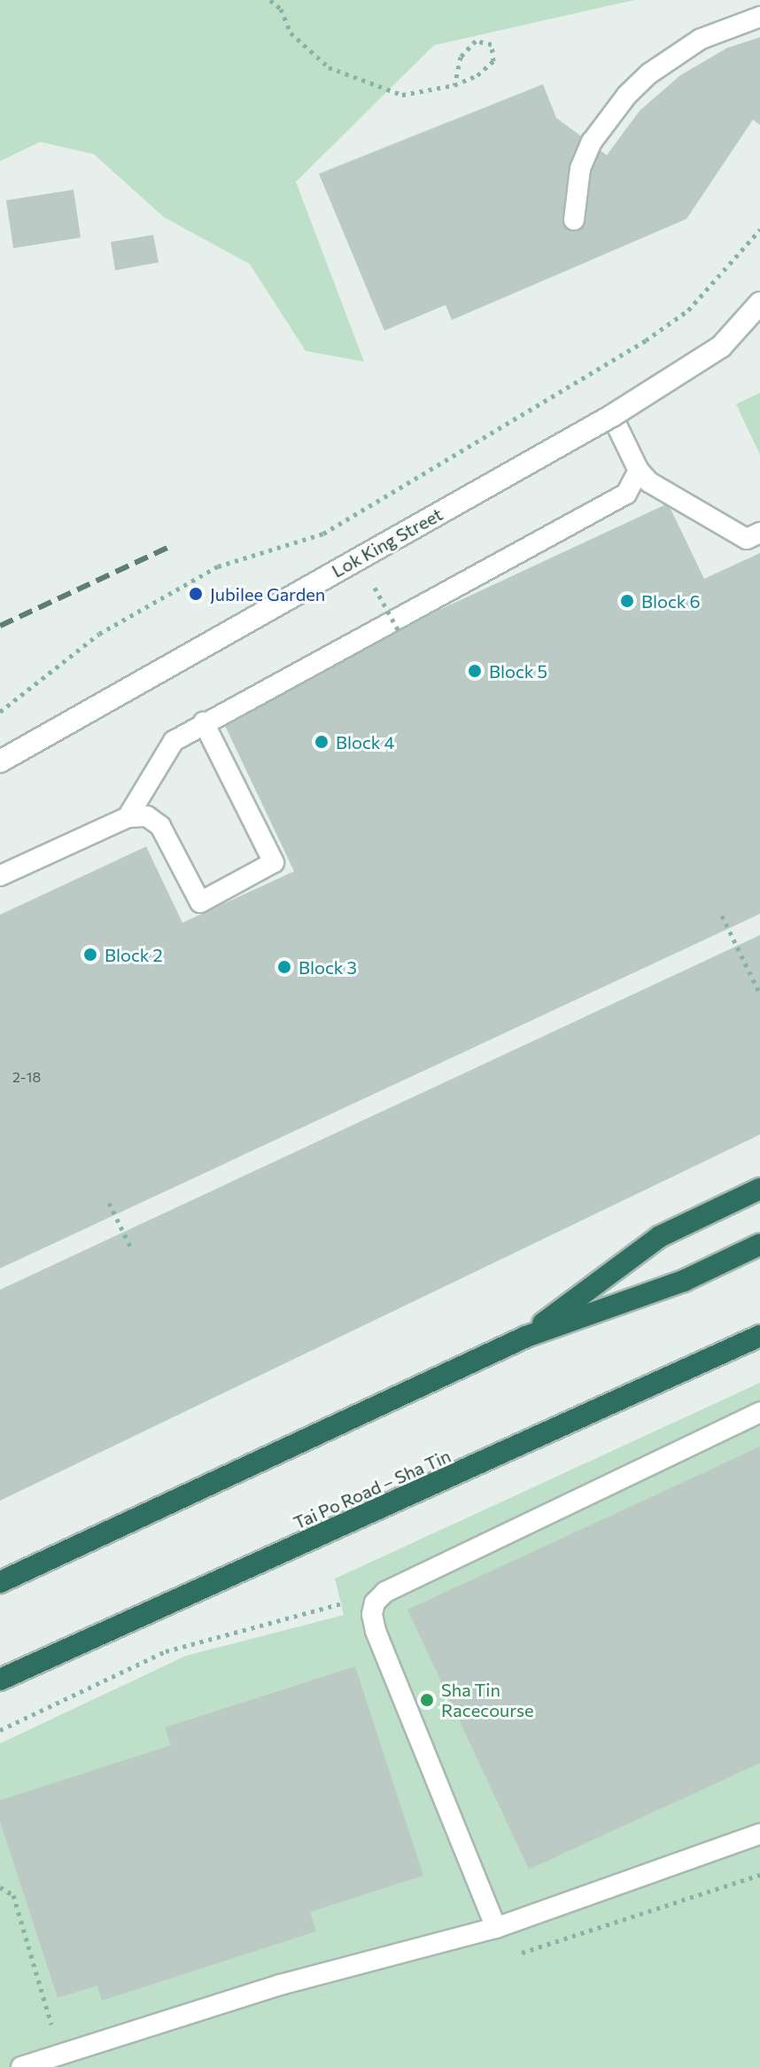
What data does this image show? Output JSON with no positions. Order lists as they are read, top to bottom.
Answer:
{
  "streets": {
    "highway": ["Tai Po Road – Sha Tin"],
    "street": ["Lok King Street"]
  },
  "places": [
    "Jubilee Garden",
    "Block 6",
    "Block 5",
    "Block 4",
    "Block 2",
    "Block 3",
    "Sha Tin Racecourse"
  ],
  "house_numbers": ["2-18"]
}
